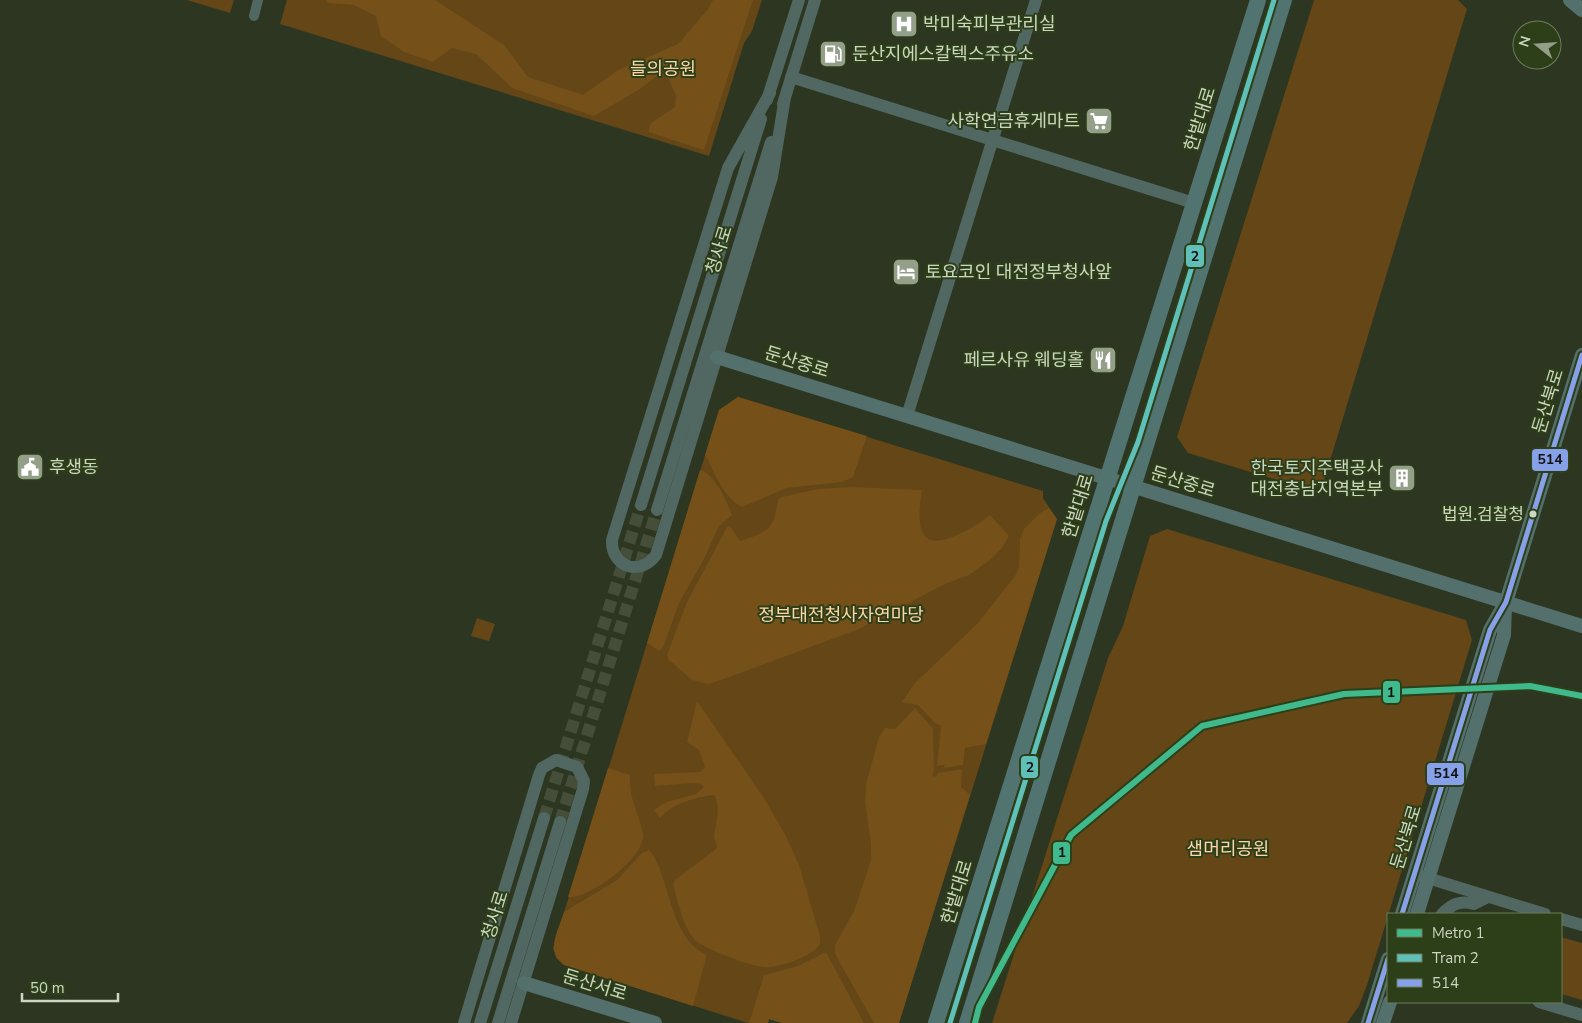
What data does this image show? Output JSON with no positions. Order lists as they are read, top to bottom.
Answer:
{
  "streets": {
    "main road": [
      "한밭대로",
      "둔산중로",
      "둔산북로",
      "둔산서로"
    ],
    "street": ["청사로"]
  },
  "crossings": [
    ["한밭대로", "둔산중로"],
    ["둔산중로", "둔산북로"]
  ],
  "parks": ["들의공원", "정부대전청사자연마당", "샘머리공원"],
  "places": {
    "hospital": ["박미숙피부관리실"],
    "fuel station": ["둔산지에스칼텍스주유소"],
    "supermarket": ["사학연금휴게마트"],
    "hotel": ["토요코인 대전정부청사앞"],
    "restaurant": ["페르사유 웨딩홀"],
    "public building": ["후생동"],
    "building": ["한국토지주택공사 대전충남지역본부"],
    "other": ["법원.검찰청"]
  },
  "lines": ["tram line 2", "transit line 514", "metro line 1"],
  "legend": ["Metro 1", "Tram 2", "514"],
  "scale_bar": "50 m",
  "north": "left"
}
